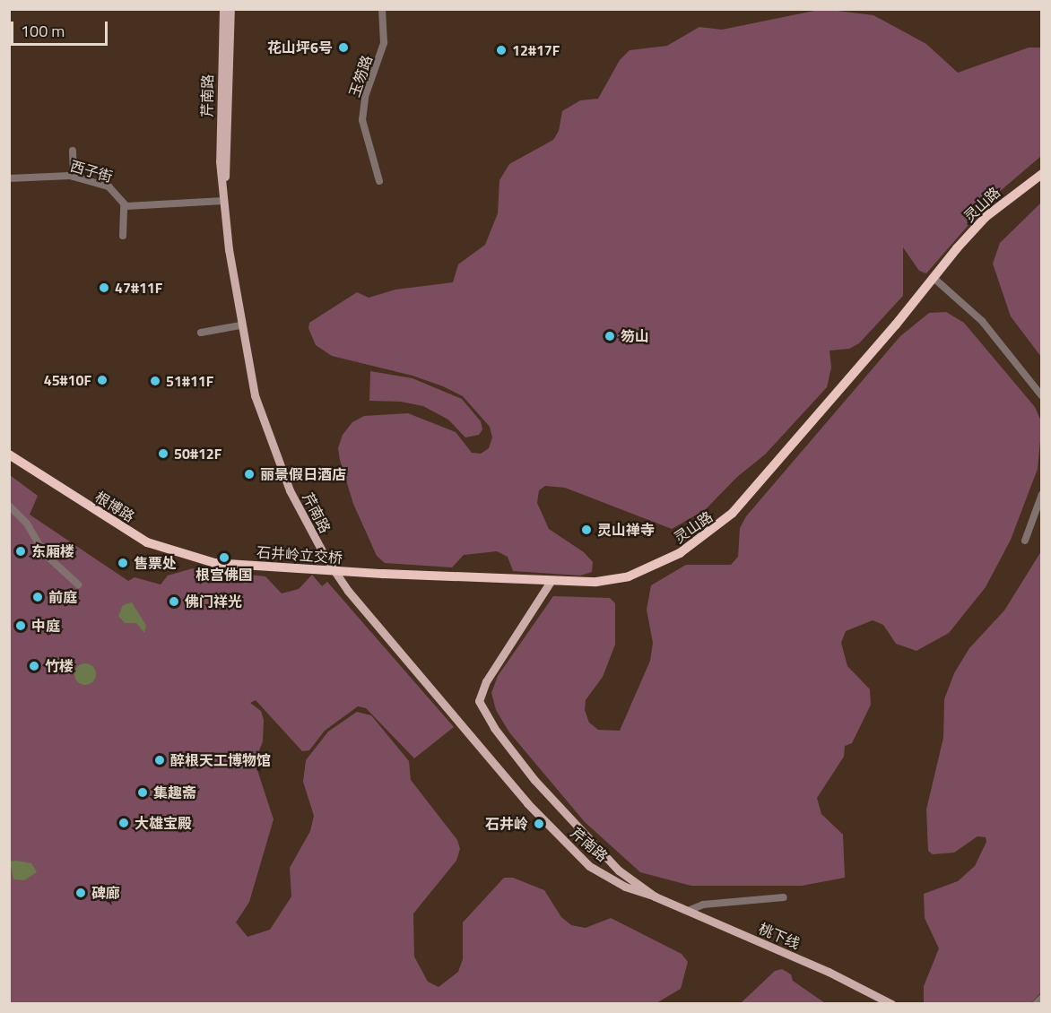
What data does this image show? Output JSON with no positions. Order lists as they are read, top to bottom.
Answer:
{
  "streets": {
    "highway": ["灵山路", "根博路", "石井岭立交桥"],
    "main road": ["芹南路", "桃下线"],
    "street": ["玉笏路", "西子街"]
  },
  "crossings": [
    ["芹南路", "桃下线"],
    ["灵山路", "石井岭立交桥"],
    ["根博路", "石井岭立交桥"]
  ],
  "places": [
    "花山坪6号",
    "12#17F",
    "47#11F",
    "笏山",
    "45#10F",
    "51#11F",
    "50#12F",
    "丽景假日酒店",
    "灵山禅寺",
    "东厢楼",
    "根宫佛国",
    "售票处",
    "前庭",
    "佛门祥光",
    "中庭",
    "竹楼",
    "醉根天工博物馆",
    "集趣斋",
    "大雄宝殿",
    "石井岭",
    "碑廊"
  ],
  "scale_bar": "100 m"
}
